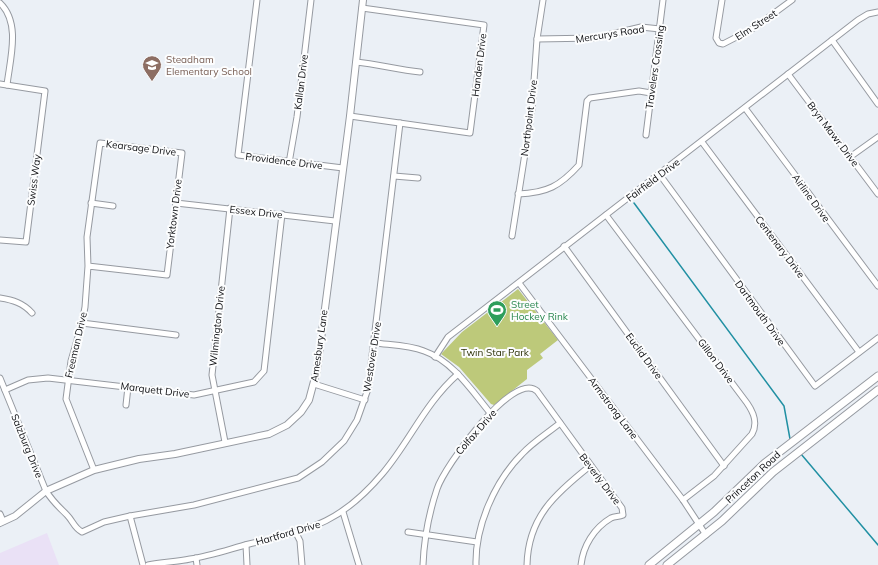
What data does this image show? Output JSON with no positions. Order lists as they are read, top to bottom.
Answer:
{
  "streets": {
    "main road": ["Princeton Road"],
    "street": [
      "Elm Street",
      "Mercurys Road",
      "Handen Drive",
      "Travelers Crossing",
      "Kallan Drive",
      "Northpoint Drive",
      "Bryn Mawr Drive",
      "Kearsage Drive",
      "Providence Drive",
      "Swiss Way",
      "Fairfield Drive",
      "Airline Drive",
      "Essex Drive",
      "Yorktown Drive",
      "Centenary Drive",
      "Dartmouth Drive",
      "Wilmington Drive",
      "Freeman Drive",
      "Amesbury Lane",
      "Euclid Drive",
      "Westover Drive",
      "Gillon Drive",
      "Marquett Drive",
      "Armstrong Lane",
      "Colfax Drive",
      "Salzburg Drive",
      "Beverly Drive",
      "Hartford Drive"
    ]
  },
  "crossings": [
    ["Mercurys Road", "Travelers Crossing"],
    ["Mercurys Road", "Northpoint Drive"],
    ["Handen Drive", "Amesbury Lane"],
    ["Handen Drive", "Westover Drive"],
    ["Kallan Drive", "Providence Drive"],
    ["Bryn Mawr Drive", "Fairfield Drive"],
    ["Kearsage Drive", "Yorktown Drive"],
    ["Kearsage Drive", "Freeman Drive"],
    ["Providence Drive", "Amesbury Lane"],
    ["Fairfield Drive", "Airline Drive"],
    ["Fairfield Drive", "Centenary Drive"],
    ["Fairfield Drive", "Dartmouth Drive"],
    ["Fairfield Drive", "Euclid Drive"],
    ["Fairfield Drive", "Gillon Drive"],
    ["Fairfield Drive", "Armstrong Lane"],
    ["Essex Drive", "Yorktown Drive"],
    ["Essex Drive", "Wilmington Drive"],
    ["Essex Drive", "Amesbury Lane"],
    ["Essex Drive", "Marquett Drive"],
    ["Yorktown Drive", "Freeman Drive"],
    ["Centenary Drive", "Dartmouth Drive"],
    ["Wilmington Drive", "Amesbury Lane"],
    ["Wilmington Drive", "Marquett Drive"],
    ["Freeman Drive", "Amesbury Lane"],
    ["Freeman Drive", "Marquett Drive"],
    ["Amesbury Lane", "Westover Drive"],
    ["Amesbury Lane", "Salzburg Drive"],
    ["Euclid Drive", "Gillon Drive"],
    ["Westover Drive", "Salzburg Drive"],
    ["Gillon Drive", "Armstrong Lane"],
    ["Marquett Drive", "Salzburg Drive"],
    ["Armstrong Lane", "Princeton Road"],
    ["Colfax Drive", "Beverly Drive"]
  ],
  "parks": ["Twin Star Park"],
  "places": {
    "school or university": ["Steadham Elementary School"],
    "sports": ["Street Hockey Rink"]
  }
}
